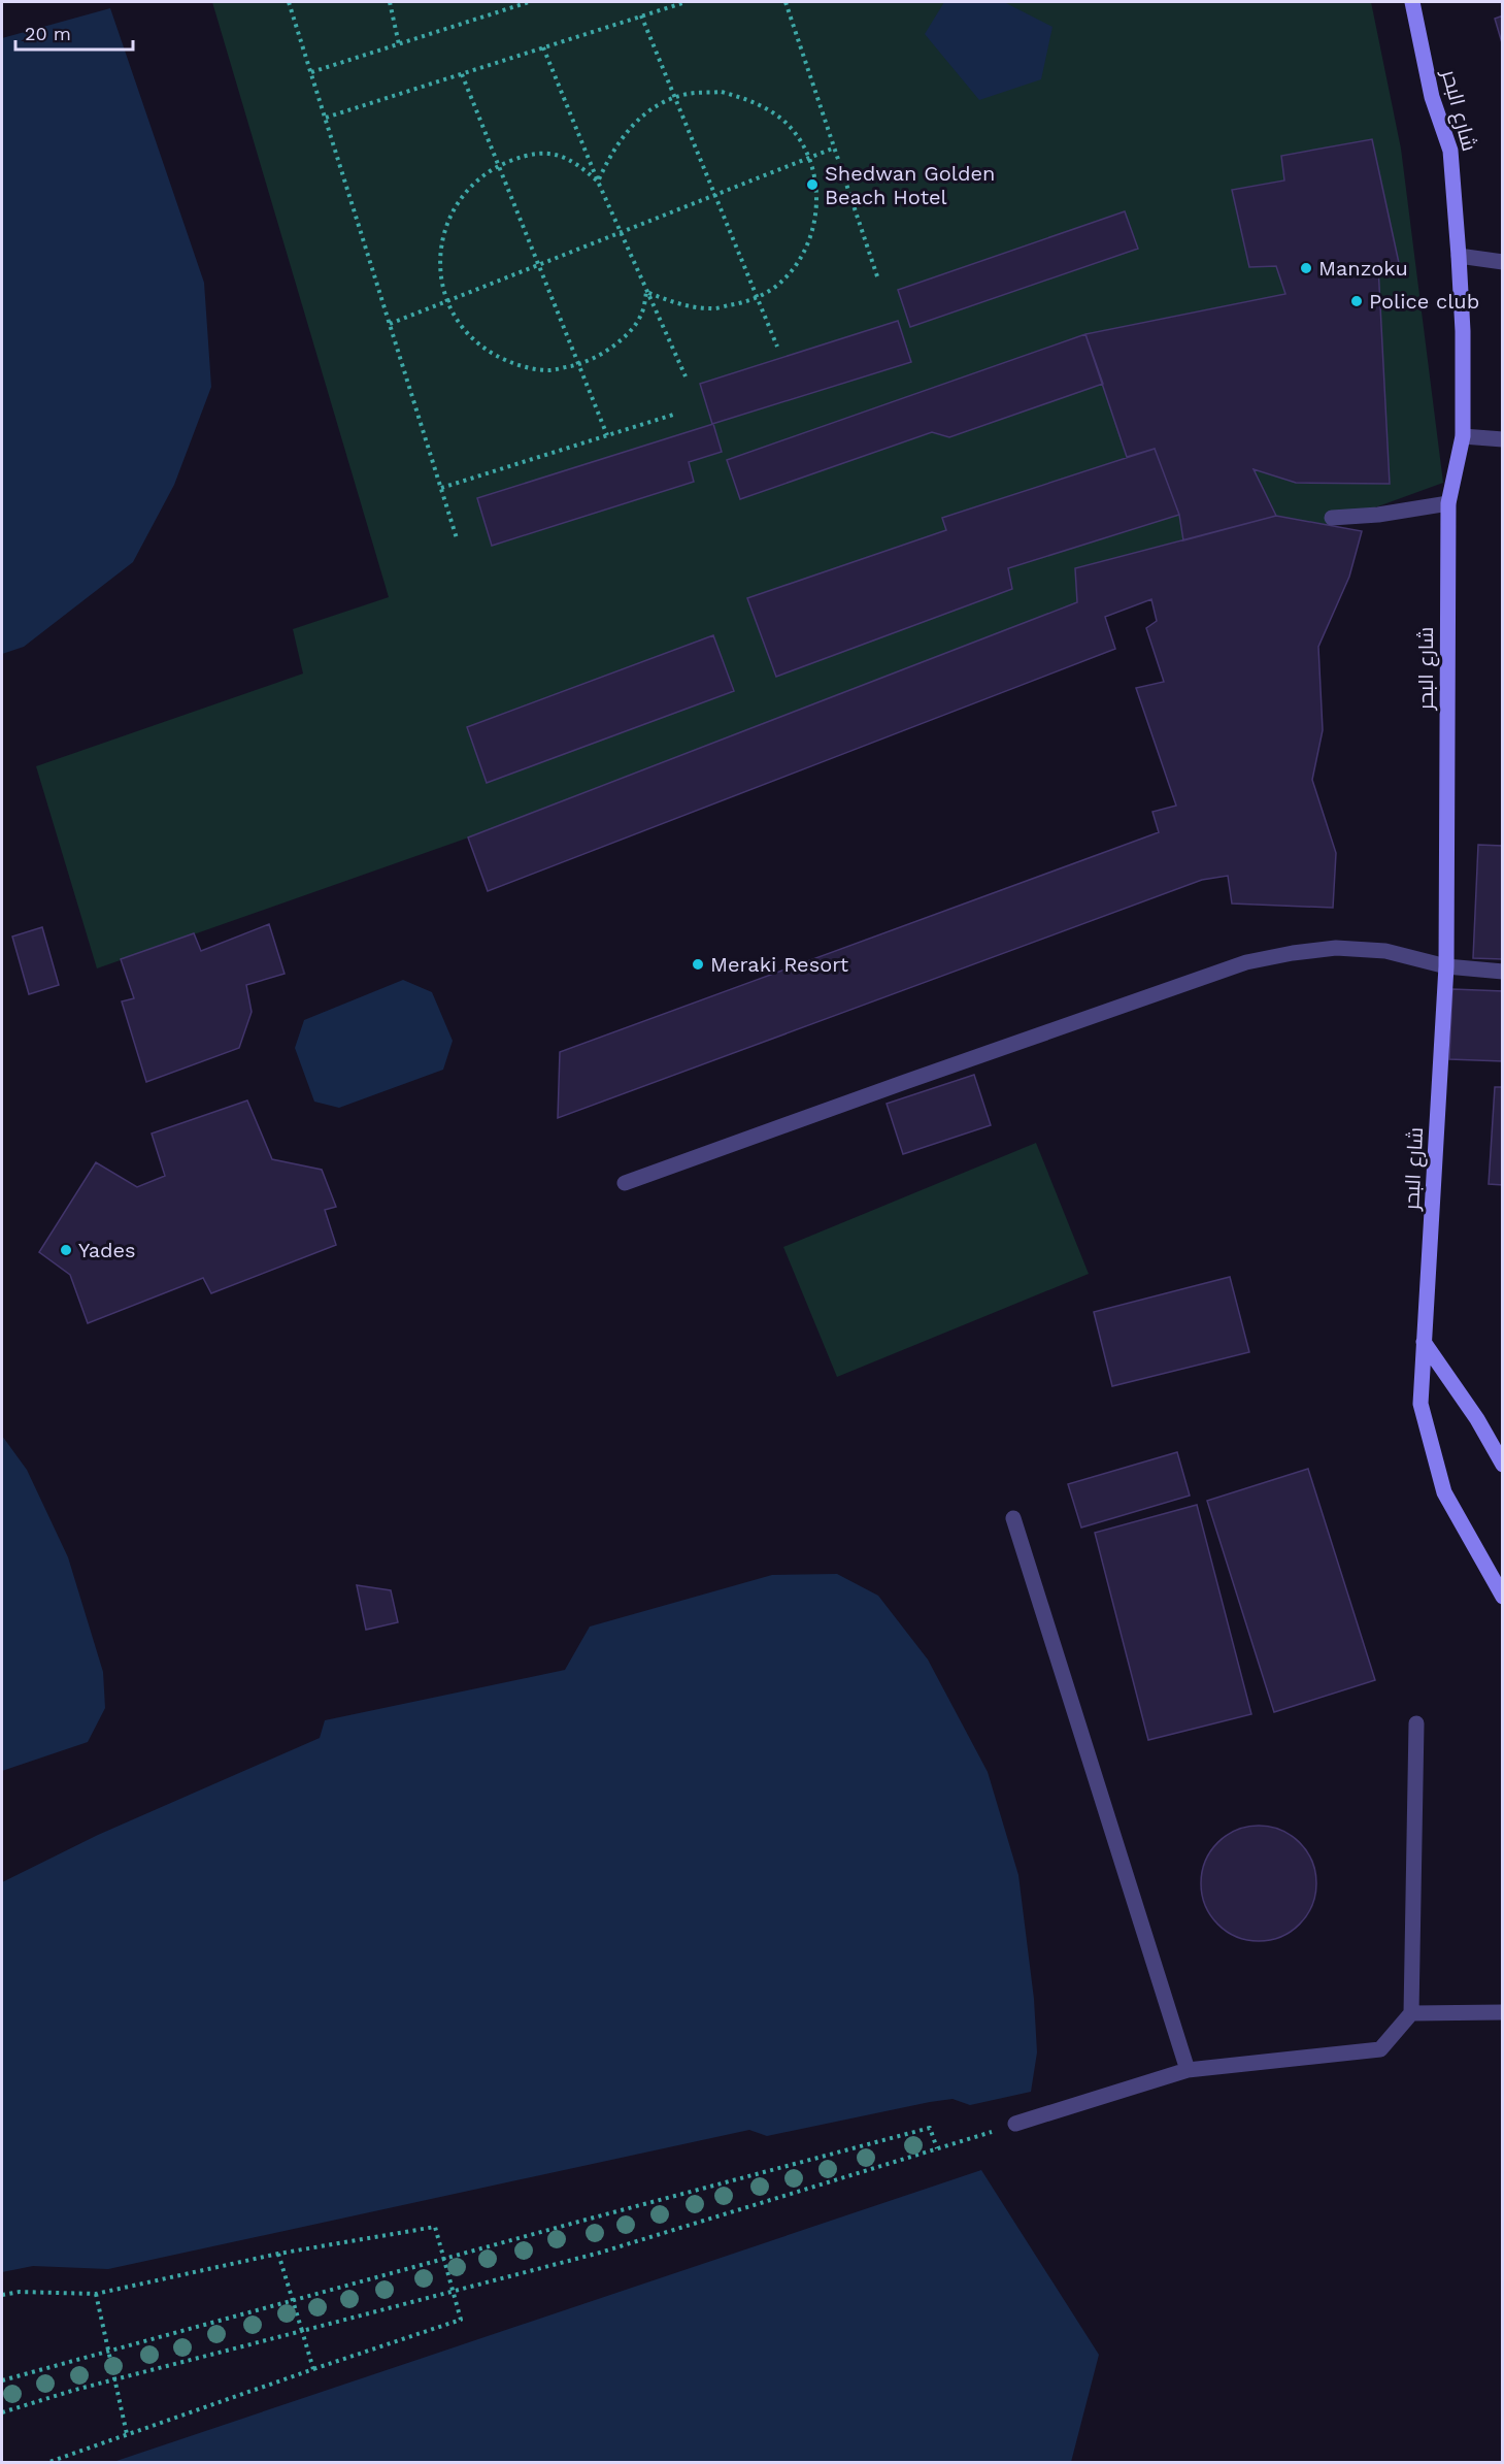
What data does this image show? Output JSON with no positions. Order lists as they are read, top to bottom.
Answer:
{
  "streets": {
    "main road": ["شارع البحر"]
  },
  "places": [
    "Shedwan Golden Beach Hotel",
    "Manzoku",
    "Police club",
    "Meraki Resort",
    "Yades"
  ],
  "scale_bar": "20 m"
}
